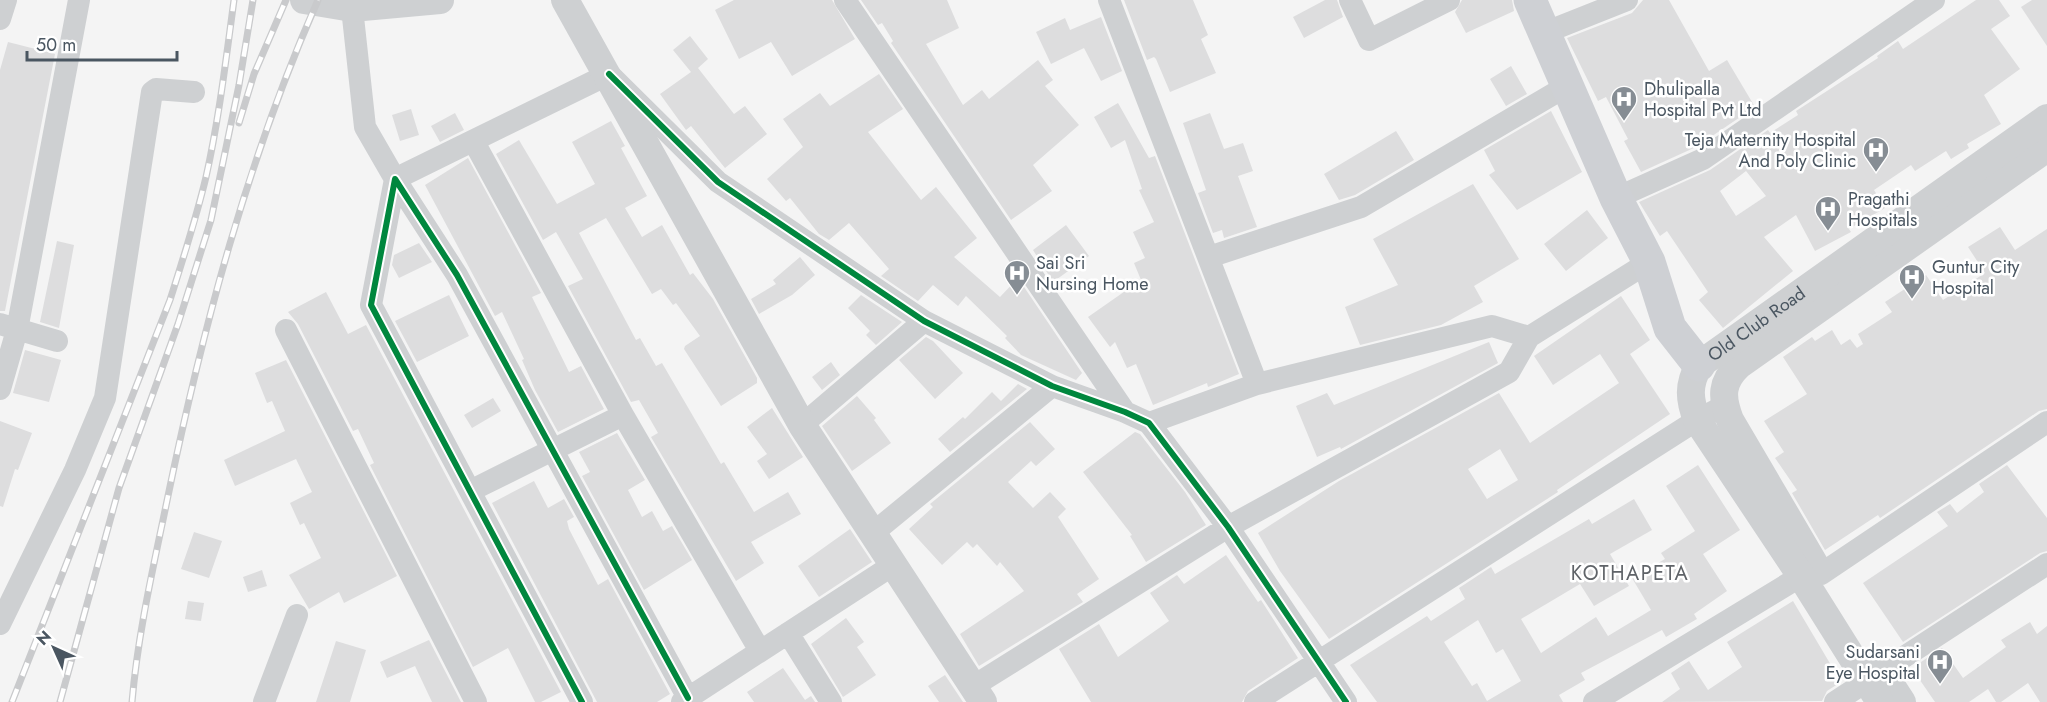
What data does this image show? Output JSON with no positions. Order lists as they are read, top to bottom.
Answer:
{
  "streets": {
    "street": ["Old Club Road"]
  },
  "districts": ["KOTHAPETA"],
  "places": {
    "hospital": [
      "Dhulipalla Hospital Pvt Ltd",
      "Teja Maternity Hospital And Poly Clinic",
      "Pragathi Hospitals",
      "Sai Sri Nursing Home",
      "Guntur City Hospital",
      "Sudarsani Eye Hospital"
    ]
  },
  "scale_bar": "50 m",
  "north": "top left"
}
